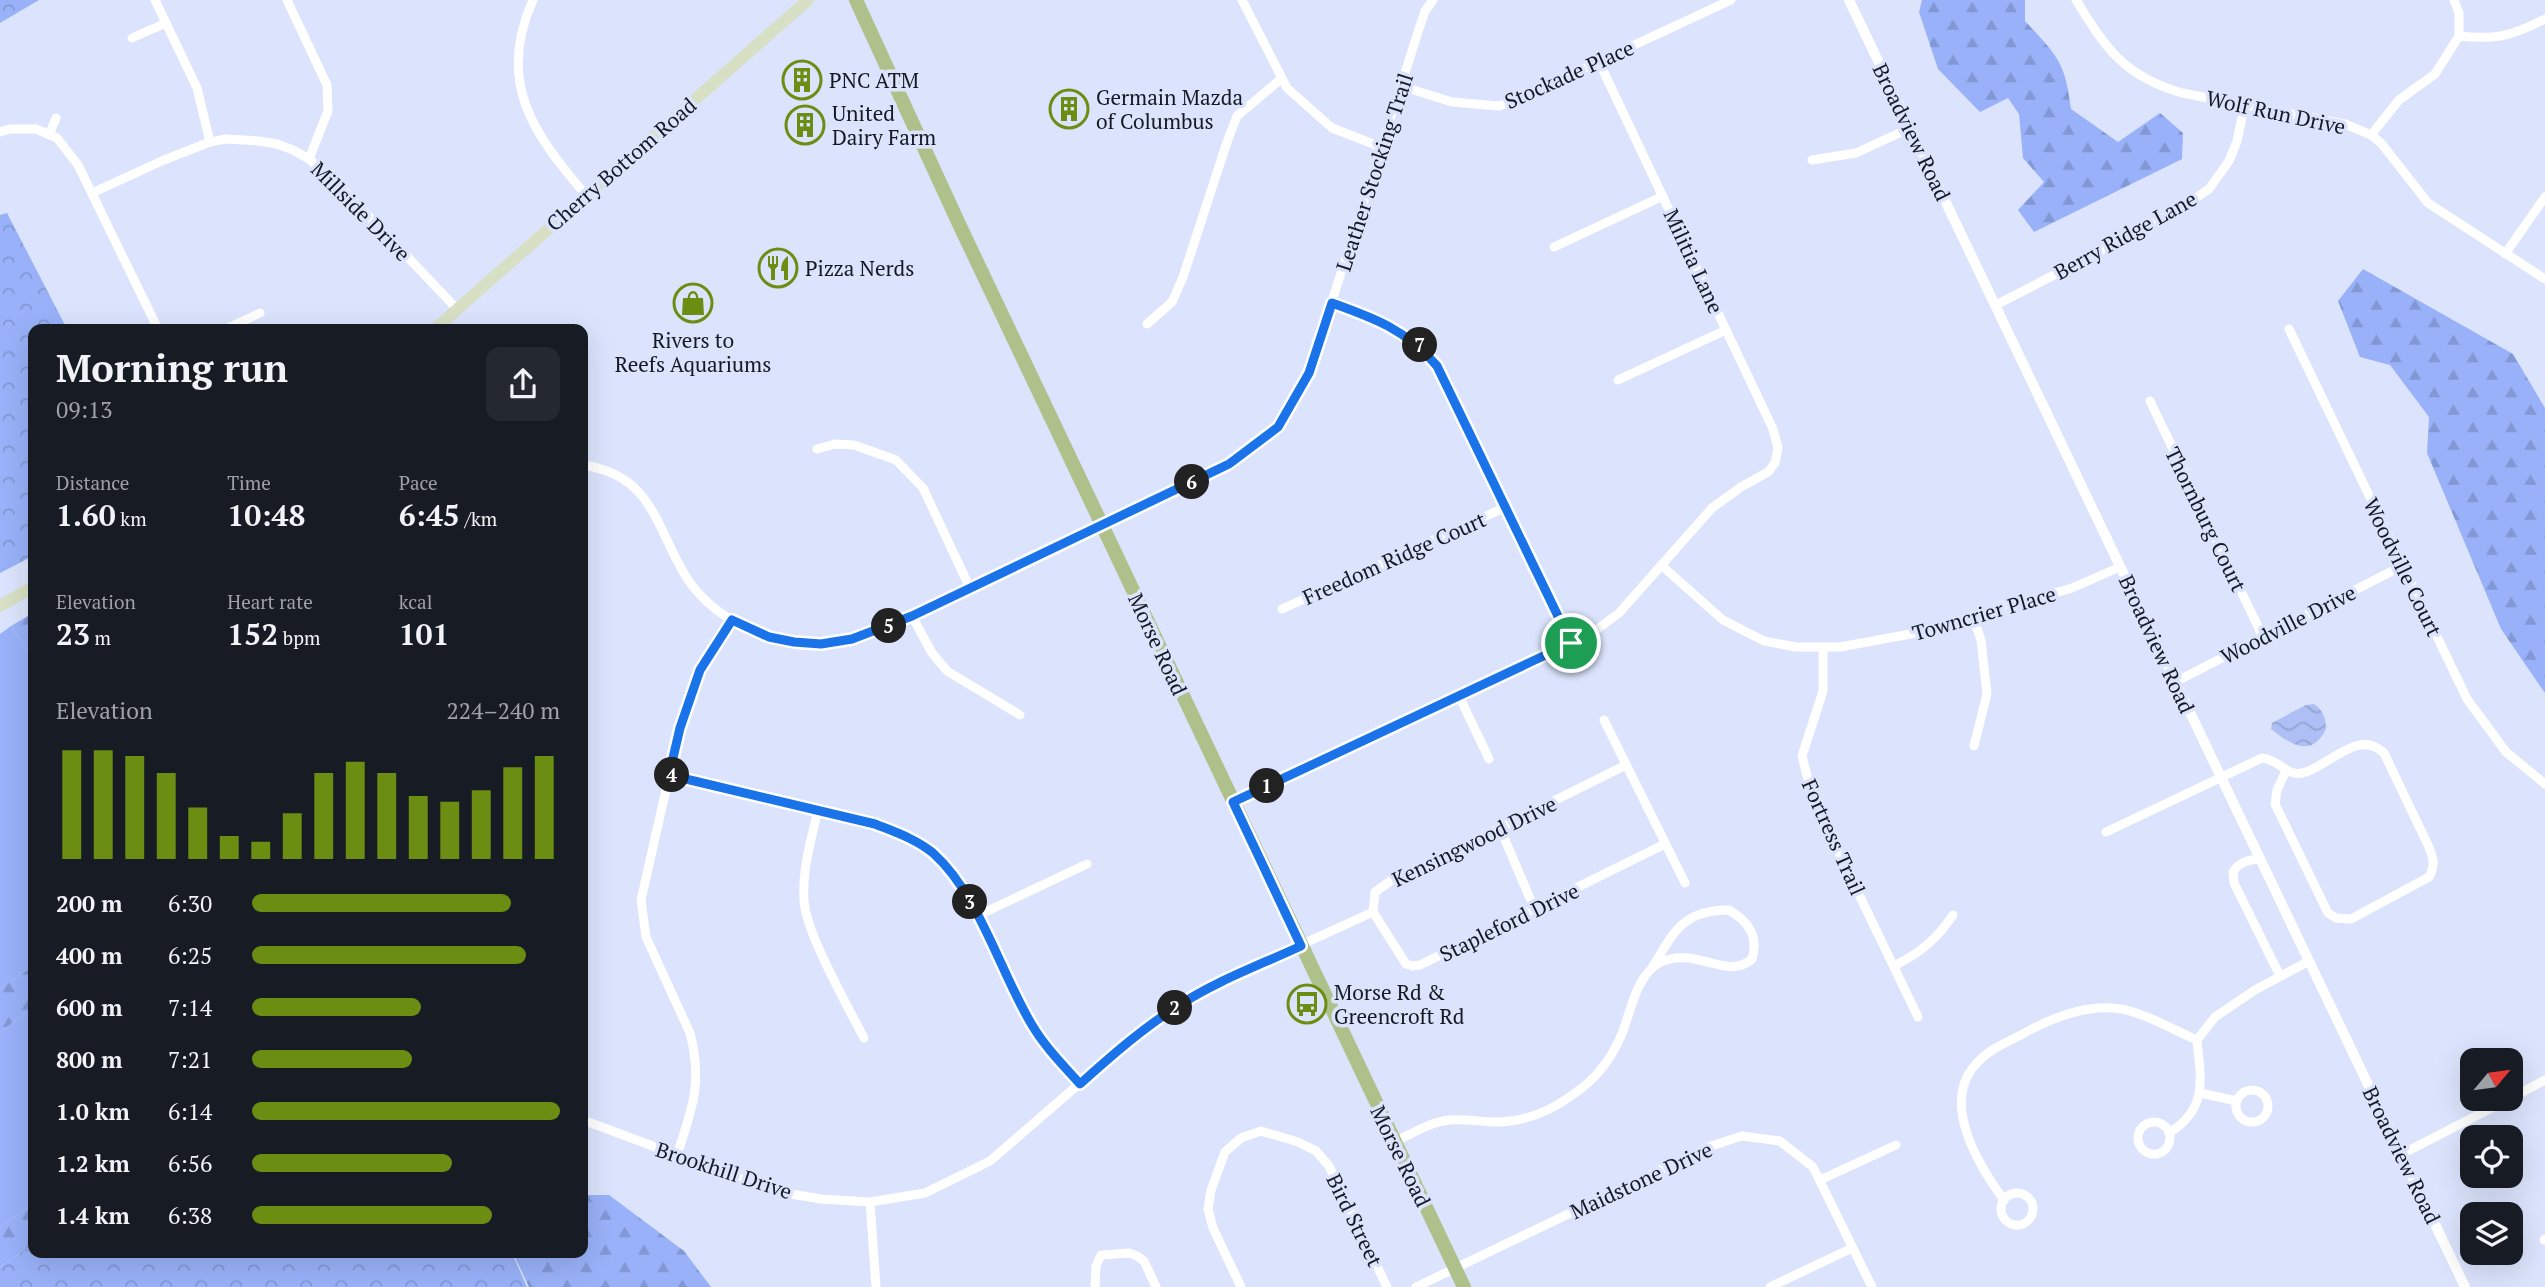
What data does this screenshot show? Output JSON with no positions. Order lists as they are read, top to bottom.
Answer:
{
  "streets": {
    "main road": ["Cherry Bottom Road", "Morse Road"],
    "street": [
      "Stockade Place",
      "Wolf Run Drive",
      "Broadview Road",
      "Leather Stocking Trail",
      "Millside Drive",
      "Berry Ridge Lane",
      "Militia Lane",
      "Thornburg Court",
      "Freedom Ridge Court",
      "Woodville Court",
      "Towncrier Place",
      "Woodville Drive",
      "Fortress Trail",
      "Kensingwood Drive",
      "Stapleford Drive",
      "Brookhill Drive",
      "Maidstone Drive",
      "Bird Street"
    ]
  },
  "crossings": [
    ["Stockade Place", "Leather Stocking Trail"],
    ["Stockade Place", "Militia Lane"],
    ["Wolf Run Drive", "Berry Ridge Lane"],
    ["Broadview Road", "Berry Ridge Lane"],
    ["Broadview Road", "Towncrier Place"],
    ["Broadview Road", "Woodville Drive"],
    ["Cherry Bottom Road", "Millside Drive"],
    ["Leather Stocking Trail", "Morse Road"],
    ["Militia Lane", "Towncrier Place"],
    ["Thornburg Court", "Woodville Drive"],
    ["Woodville Court", "Woodville Drive"],
    ["Towncrier Place", "Fortress Trail"],
    ["Morse Road", "Brookhill Drive"],
    ["Morse Road", "Maidstone Drive"],
    ["Kensingwood Drive", "Stapleford Drive"]
  ],
  "places": {
    "building": ["PNC ATM", "Germain Mazda of Columbus", "United Dairy Farm"],
    "restaurant": ["Pizza Nerds"],
    "shop": ["Rivers to Reefs Aquariums"],
    "bus stop": ["Morse Rd & Greencroft Rd"]
  },
  "north": "top right",
  "page": {
    "heading": ["Morning run", "09:13"],
    "pins": [
      "7",
      "6",
      "5",
      "4",
      "1",
      "3",
      "2"
    ],
    "stats": [
      ["Distance", "1.60 km"],
      ["Time", "10:48"],
      ["Pace", "6:45 /km"],
      ["Elevation", "23 m"],
      ["Heart rate", "152 bpm"],
      ["kcal", "101"]
    ],
    "chart": ["Elevation", "224–240 m"],
    "list": [
      {
        "name": "200 m",
        "note": "6:30"
      },
      {
        "name": "400 m",
        "note": "6:25"
      },
      {
        "name": "600 m",
        "note": "7:14"
      },
      {
        "name": "800 m",
        "note": "7:21"
      },
      {
        "name": "1.0 km",
        "note": "6:14"
      },
      {
        "name": "1.2 km",
        "note": "6:56"
      },
      {
        "name": "1.4 km",
        "note": "6:38"
      }
    ]
  }
}
